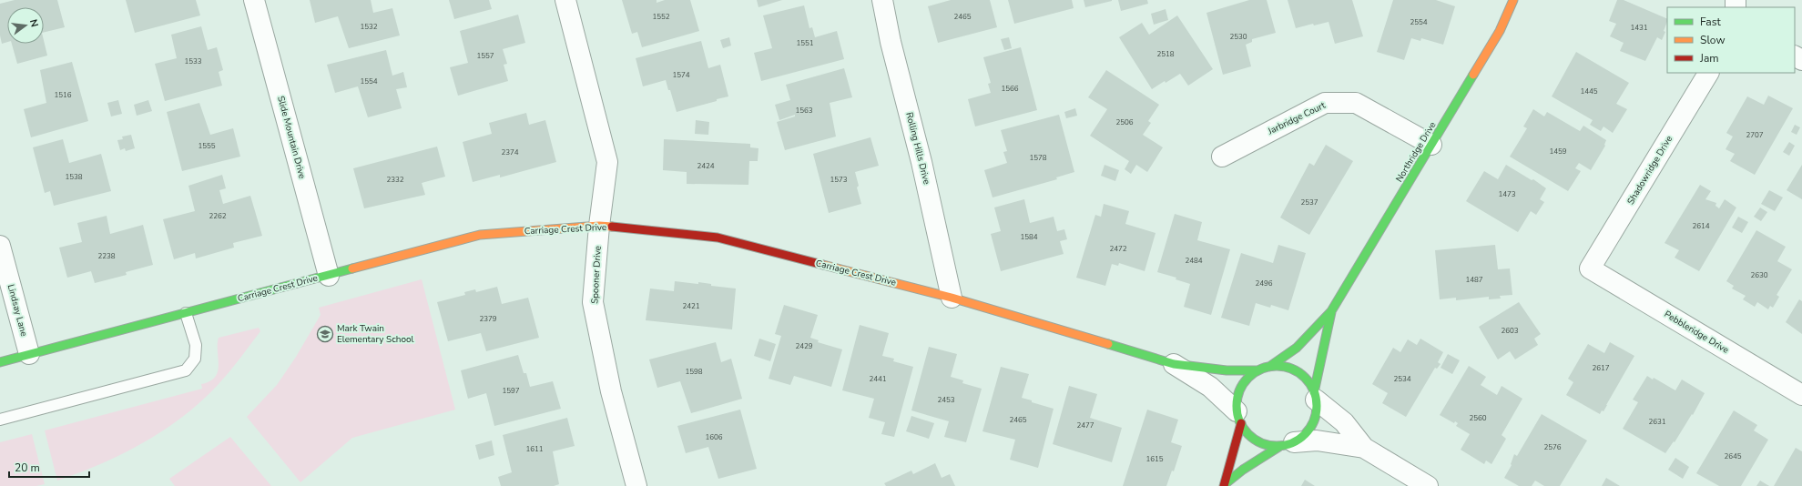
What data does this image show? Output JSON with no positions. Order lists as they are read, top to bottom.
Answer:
{
  "streets": {
    "street": [
      "Jarbridge Court",
      "Slide Mountain Drive",
      "Rolling Hills Drive",
      "Northridge Drive",
      "Shadowridge Drive",
      "Carriage Crest Drive",
      "Spooner Drive",
      "Lindsay Lane",
      "Pebbleridge Drive"
    ]
  },
  "crossings": [
    ["Jarbridge Court", "Northridge Drive"],
    ["Slide Mountain Drive", "Carriage Crest Drive"],
    ["Rolling Hills Drive", "Carriage Crest Drive"],
    ["Northridge Drive", "Carriage Crest Drive"],
    ["Shadowridge Drive", "Pebbleridge Drive"],
    ["Carriage Crest Drive", "Spooner Drive"],
    ["Carriage Crest Drive", "Lindsay Lane"]
  ],
  "places": {
    "school or university": ["Mark Twain Elementary School"]
  },
  "house_numbers": [
    "1552",
    "2465",
    "2554",
    "1532",
    "1431",
    "2530",
    "1551",
    "2518",
    "1557",
    "1533",
    "1574",
    "1554",
    "1566",
    "1445",
    "1516",
    "1563",
    "2506",
    "2707",
    "1555",
    "1459",
    "2374",
    "1578",
    "2424",
    "1538",
    "2332",
    "1573",
    "1473",
    "2537",
    "2262",
    "2614",
    "1584",
    "2472",
    "2238",
    "2484",
    "2630",
    "1487",
    "2496",
    "2421",
    "2379",
    "2603",
    "2429",
    "2617",
    "1598",
    "2441",
    "2534",
    "1597",
    "2453",
    "2560",
    "2465",
    "2631",
    "2477",
    "1606",
    "2576",
    "1611",
    "2645",
    "1615"
  ],
  "legend": ["Fast", "Slow", "Jam"],
  "scale_bar": "20 m",
  "north": "right"
}
